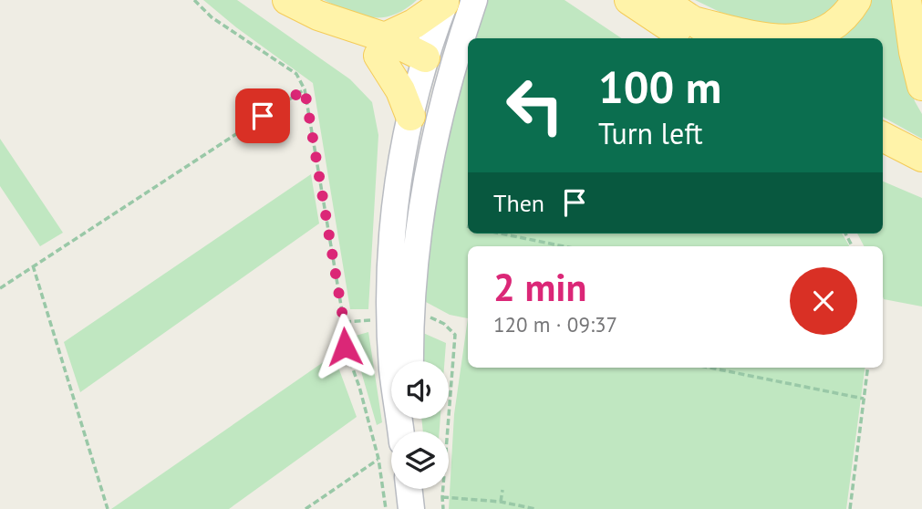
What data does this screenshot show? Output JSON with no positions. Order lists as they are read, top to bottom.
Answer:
{
  "page": {
    "turn": ["100 m", "Turn left"],
    "then": "Then",
    "heading": ["2 min", "120 m · 09:37"]
  }
}
